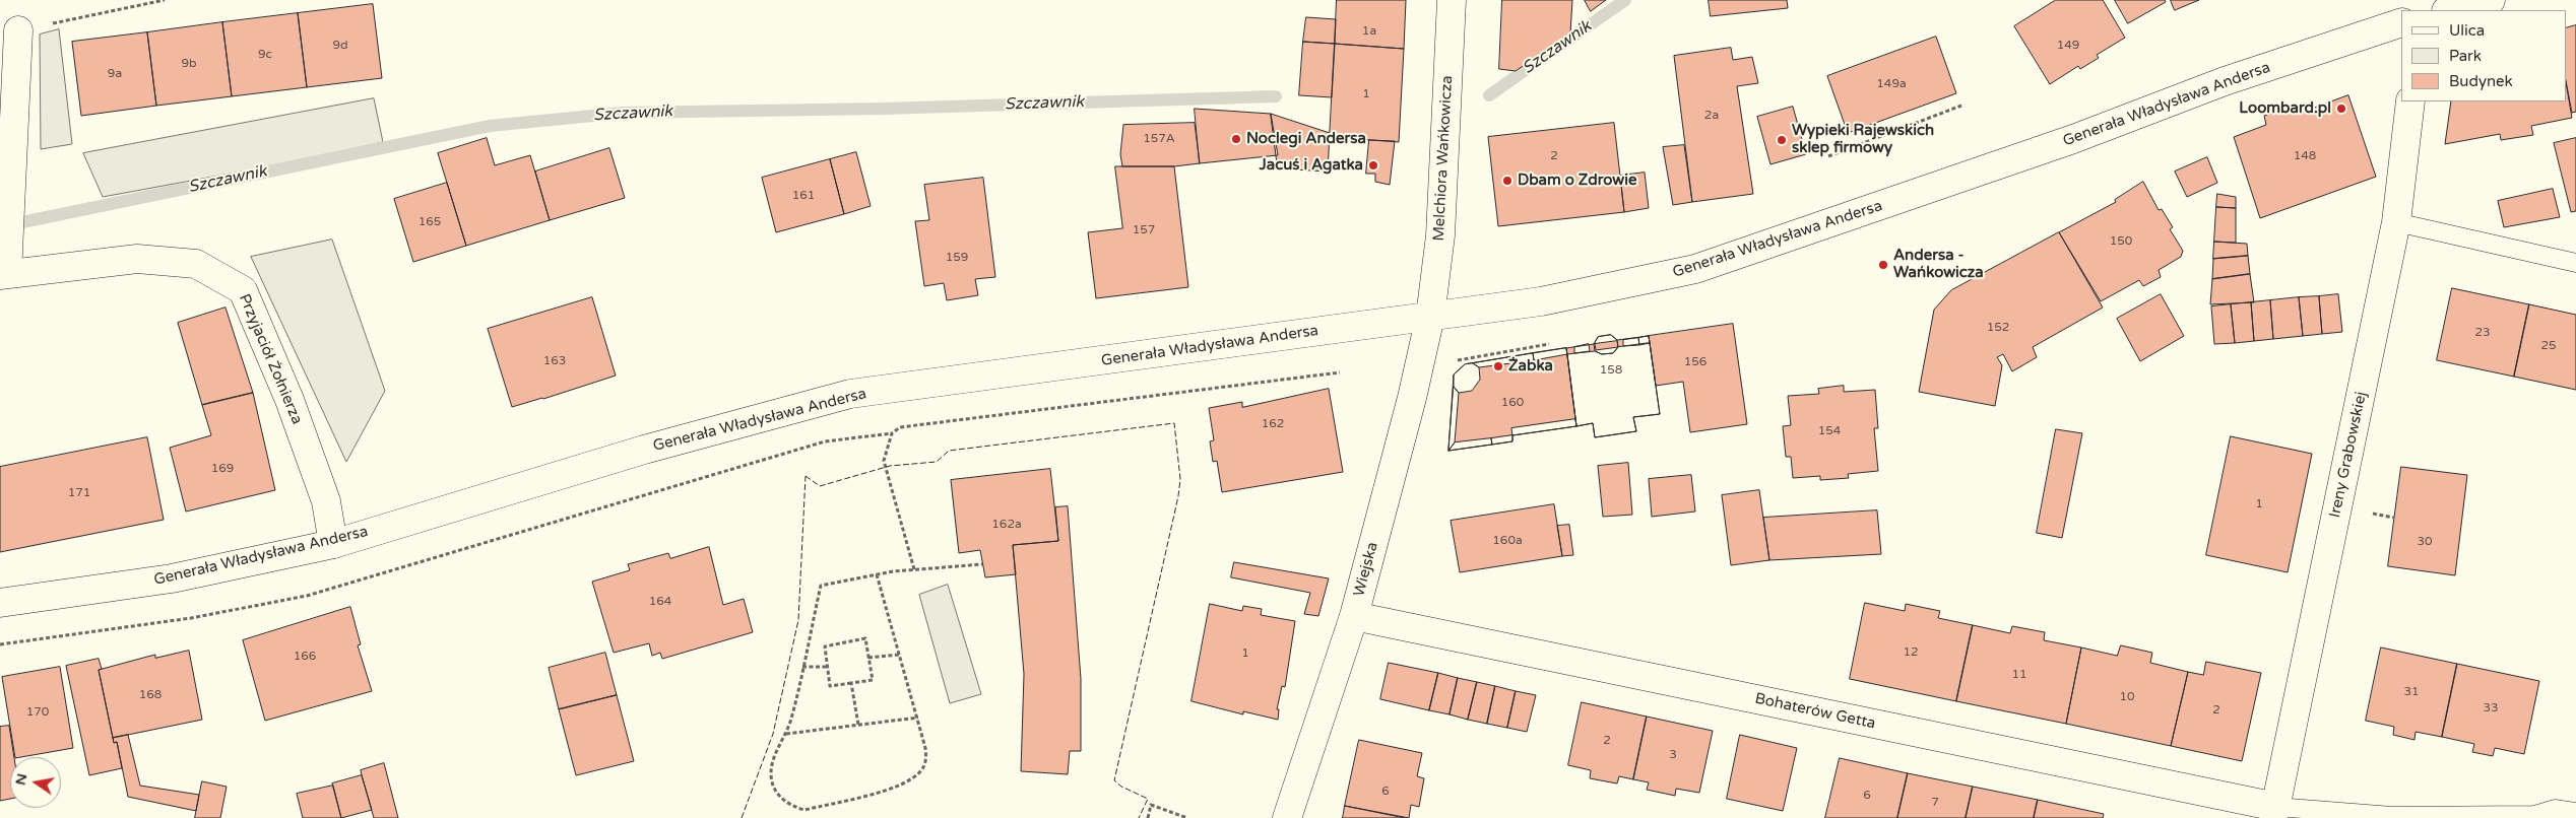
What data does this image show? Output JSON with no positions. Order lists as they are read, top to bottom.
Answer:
{
  "streets": {
    "street": [
      "Generała Władysława Andersa",
      "Melchiora Wańkowicza",
      "Przyjaciół Żołnierza",
      "Ireny Grabowskiej",
      "Wiejska",
      "Bohaterów Getta"
    ]
  },
  "crossings": [
    ["Generała Władysława Andersa", "Melchiora Wańkowicza"],
    ["Generała Władysława Andersa", "Przyjaciół Żołnierza"],
    ["Generała Władysława Andersa", "Wiejska"],
    ["Melchiora Wańkowicza", "Wiejska"],
    ["Ireny Grabowskiej", "Bohaterów Getta"],
    ["Wiejska", "Bohaterów Getta"]
  ],
  "water": ["Szczawnik"],
  "places": [
    "Loombard.pl",
    "Noclegi Andersa",
    "Wypieki Rajewskich sklep firmowy",
    "Jacuś i Agatka",
    "Dbam o Zdrowie",
    "Andersa - Wańkowicza",
    "Żabka"
  ],
  "house_numbers": [
    "1a",
    "9d",
    "149",
    "9c",
    "9b",
    "9a",
    "149a",
    "1",
    "2a",
    "157A",
    "2",
    "148",
    "161",
    "165",
    "157",
    "150",
    "159",
    "152",
    "23",
    "25",
    "163",
    "156",
    "158",
    "160",
    "162",
    "154",
    "169",
    "171",
    "1",
    "162a",
    "160a",
    "30",
    "164",
    "12",
    "1",
    "166",
    "11",
    "31",
    "168",
    "10",
    "33",
    "2",
    "170",
    "2",
    "3",
    "6",
    "6",
    "7"
  ],
  "legend": ["Ulica", "Park", "Budynek"],
  "north": "left"
}
